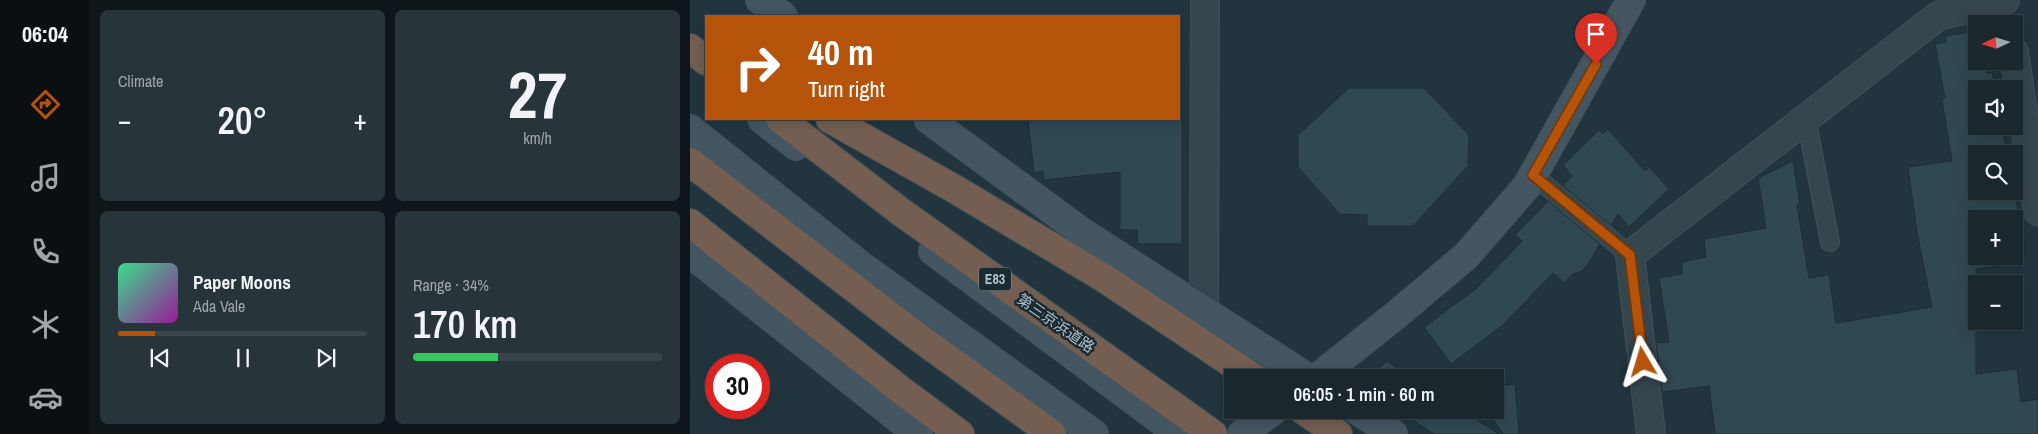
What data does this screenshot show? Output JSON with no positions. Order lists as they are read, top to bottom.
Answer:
{
  "streets": {
    "highway": ["E83", "第三京浜道路"]
  },
  "north": "left",
  "page": {
    "tabs": "06:04",
    "tile": [
      "Climate",
      ["27", "km/h"],
      ["Range · 34%", "170 km"]
    ],
    "map_buttons": ["+", "−"],
    "turn": ["40 m", "Turn right"],
    "heat": ["−", "20°", "+"],
    "song": ["Paper Moons", "Ada Vale"],
    "limit": "30",
    "trip": "06:05 · 1 min · 60 m"
  }
}
